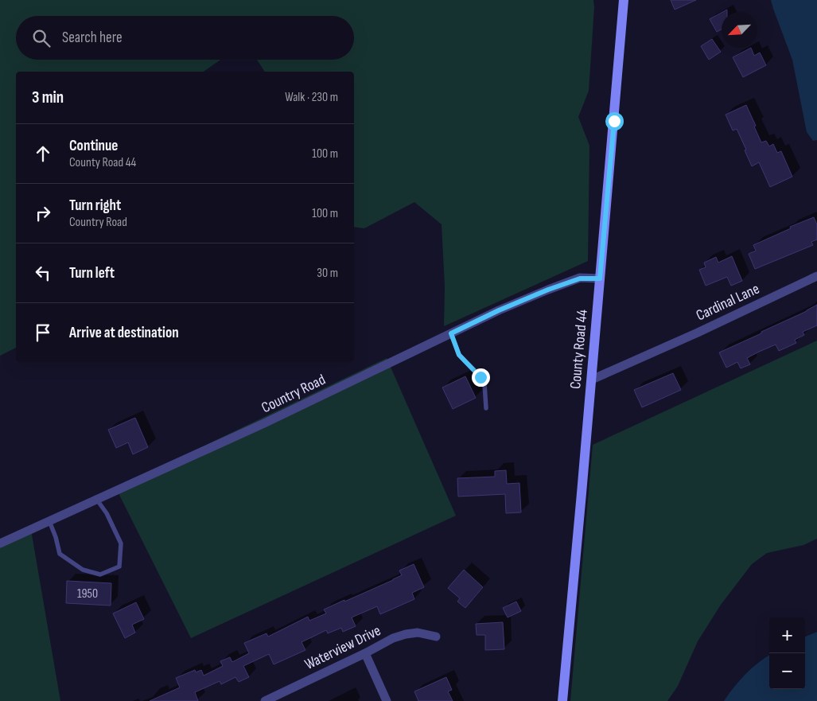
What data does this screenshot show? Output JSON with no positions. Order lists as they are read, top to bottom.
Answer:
{
  "streets": {
    "main road": ["County Road 44"],
    "street": ["Cardinal Lane", "Country Road", "Waterview Drive"]
  },
  "crossings": [
    ["Cardinal Lane", "County Road 44"],
    ["County Road 44", "Country Road"]
  ],
  "house_numbers": ["1950"],
  "north": "bottom left",
  "page": {
    "search": "Search here",
    "heading": ["3 min", "Walk · 230 m"],
    "list": [
      ["Continue", "County Road 44", "100 m"],
      ["Turn right", "Country Road", "100 m"],
      ["Turn left", "30 m"],
      "Arrive at destination"
    ],
    "map_buttons": ["+", "−"]
  }
}
